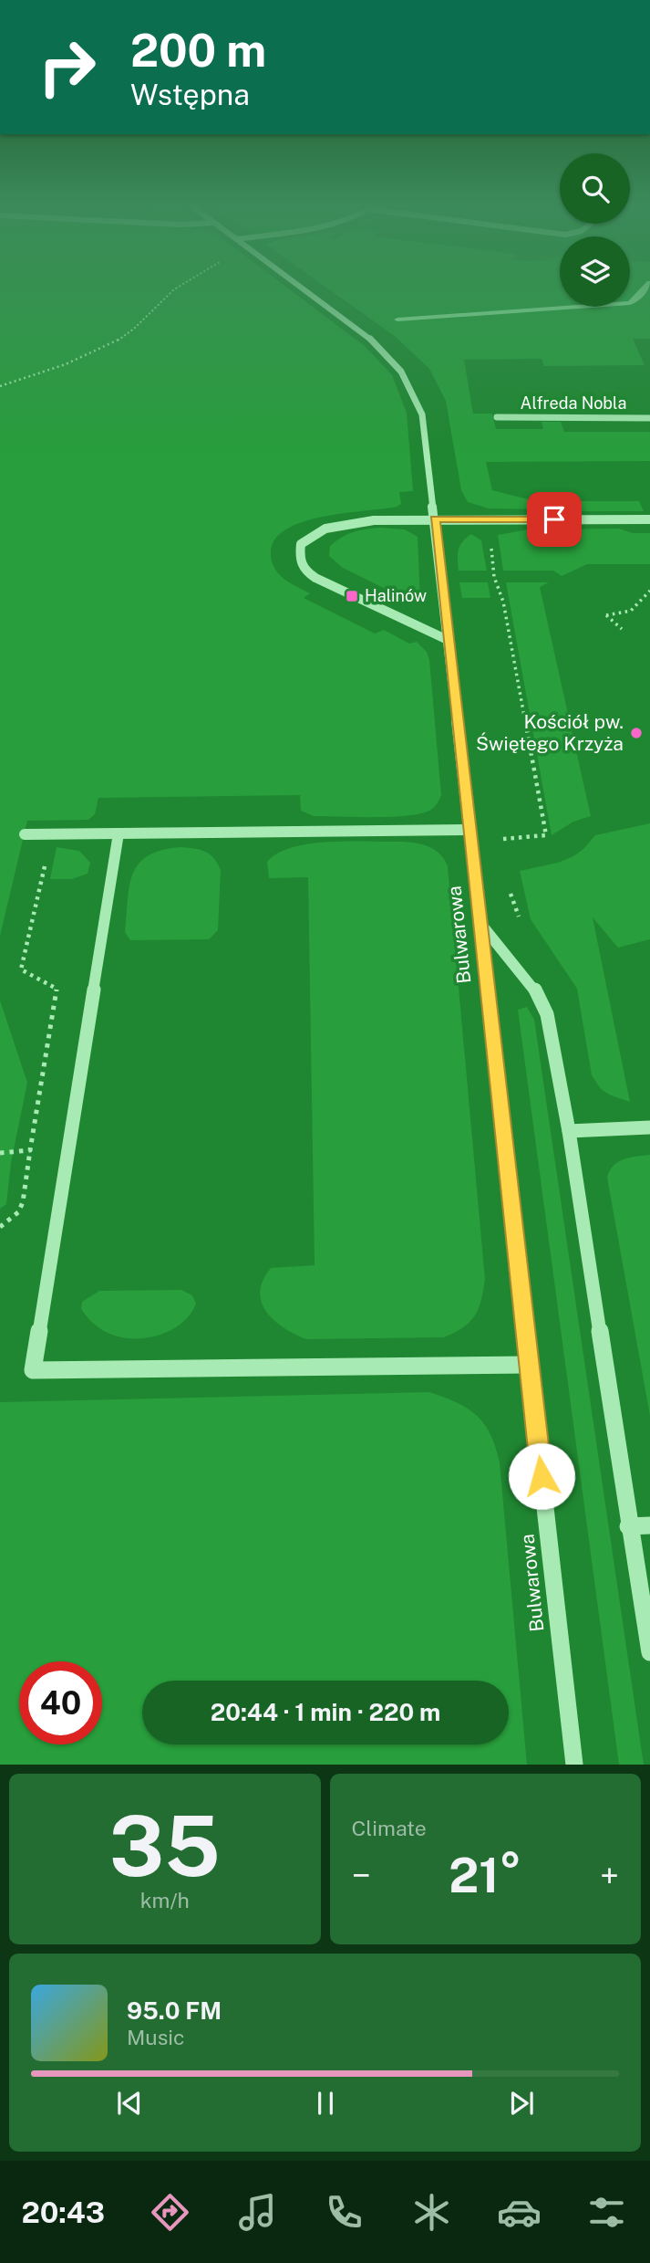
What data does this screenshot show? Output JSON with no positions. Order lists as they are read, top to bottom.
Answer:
{
  "streets": {
    "street": ["Alfreda Nobla", "Bulwarowa"]
  },
  "places": {
    "transit": ["Halinów"],
    "other": ["Kościół pw. Świętego Krzyża"]
  },
  "page": {
    "turn": ["200 m", "Wstępna"],
    "limit": "40",
    "trip": "20:44 · 1 min · 220 m",
    "tile": [
      ["35", "km/h"],
      "Climate"
    ],
    "heat": ["−", "21°", "+"],
    "song": ["95.0 FM", "Music"],
    "tabs": "20:43"
  }
}
